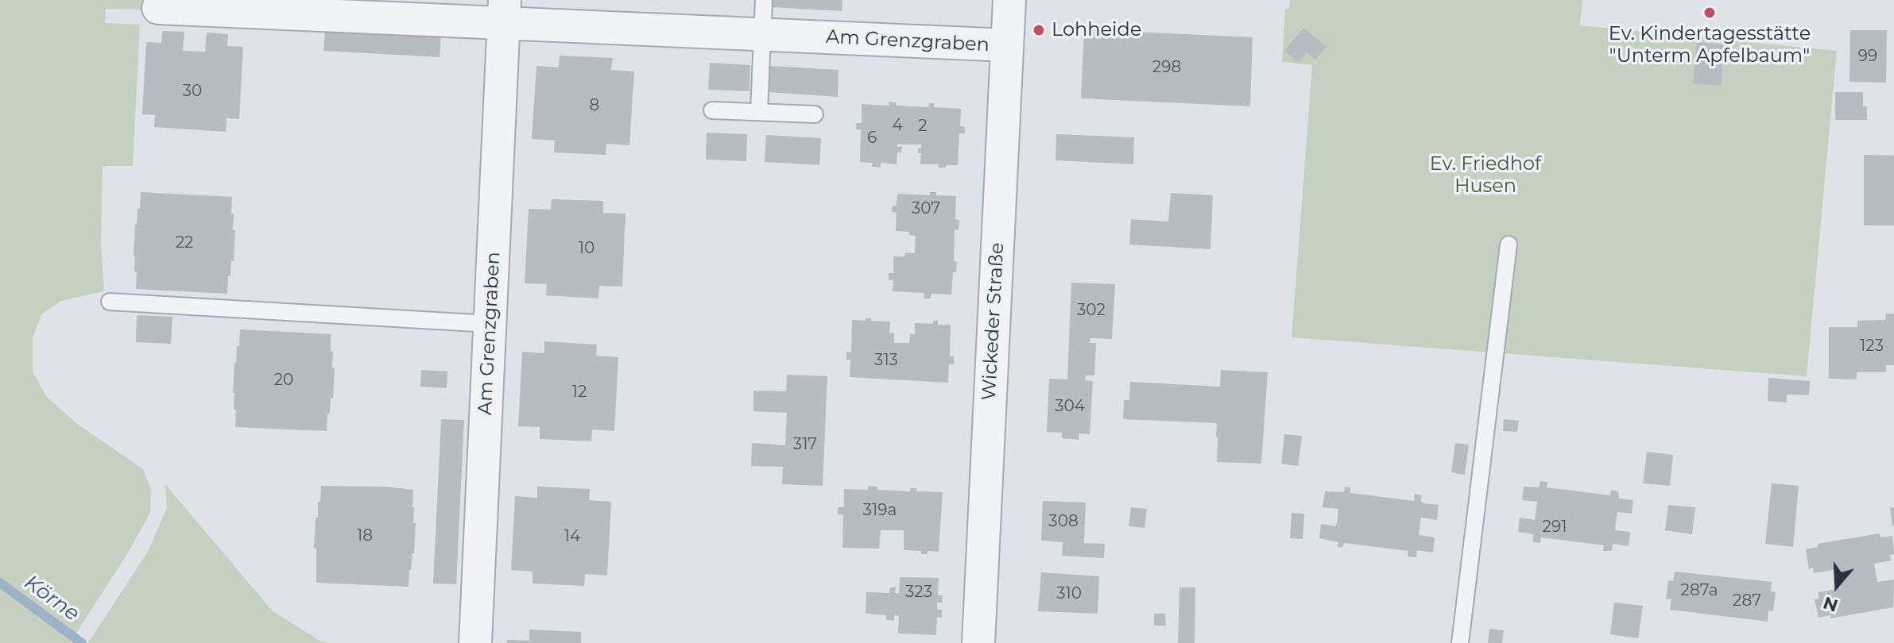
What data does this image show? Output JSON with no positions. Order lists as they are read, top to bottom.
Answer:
{
  "streets": {
    "street": ["Am Grenzgraben", "Wickeder Straße"]
  },
  "crossings": [
    ["Am Grenzgraben", "Wickeder Straße"]
  ],
  "water": ["Körne"],
  "parks": ["Ev. Friedhof Husen"],
  "places": ["Ev. Kindertagesstätte \"Unterm Apfelbaum\"", "Lohheide"],
  "house_numbers": [
    "99",
    "298",
    "30",
    "8",
    "4",
    "2",
    "6",
    "307",
    "22",
    "10",
    "302",
    "123",
    "313",
    "20",
    "12",
    "304",
    "317",
    "319a",
    "308",
    "291",
    "18",
    "14",
    "287a",
    "323",
    "310",
    "287"
  ],
  "north": "bottom"
}
